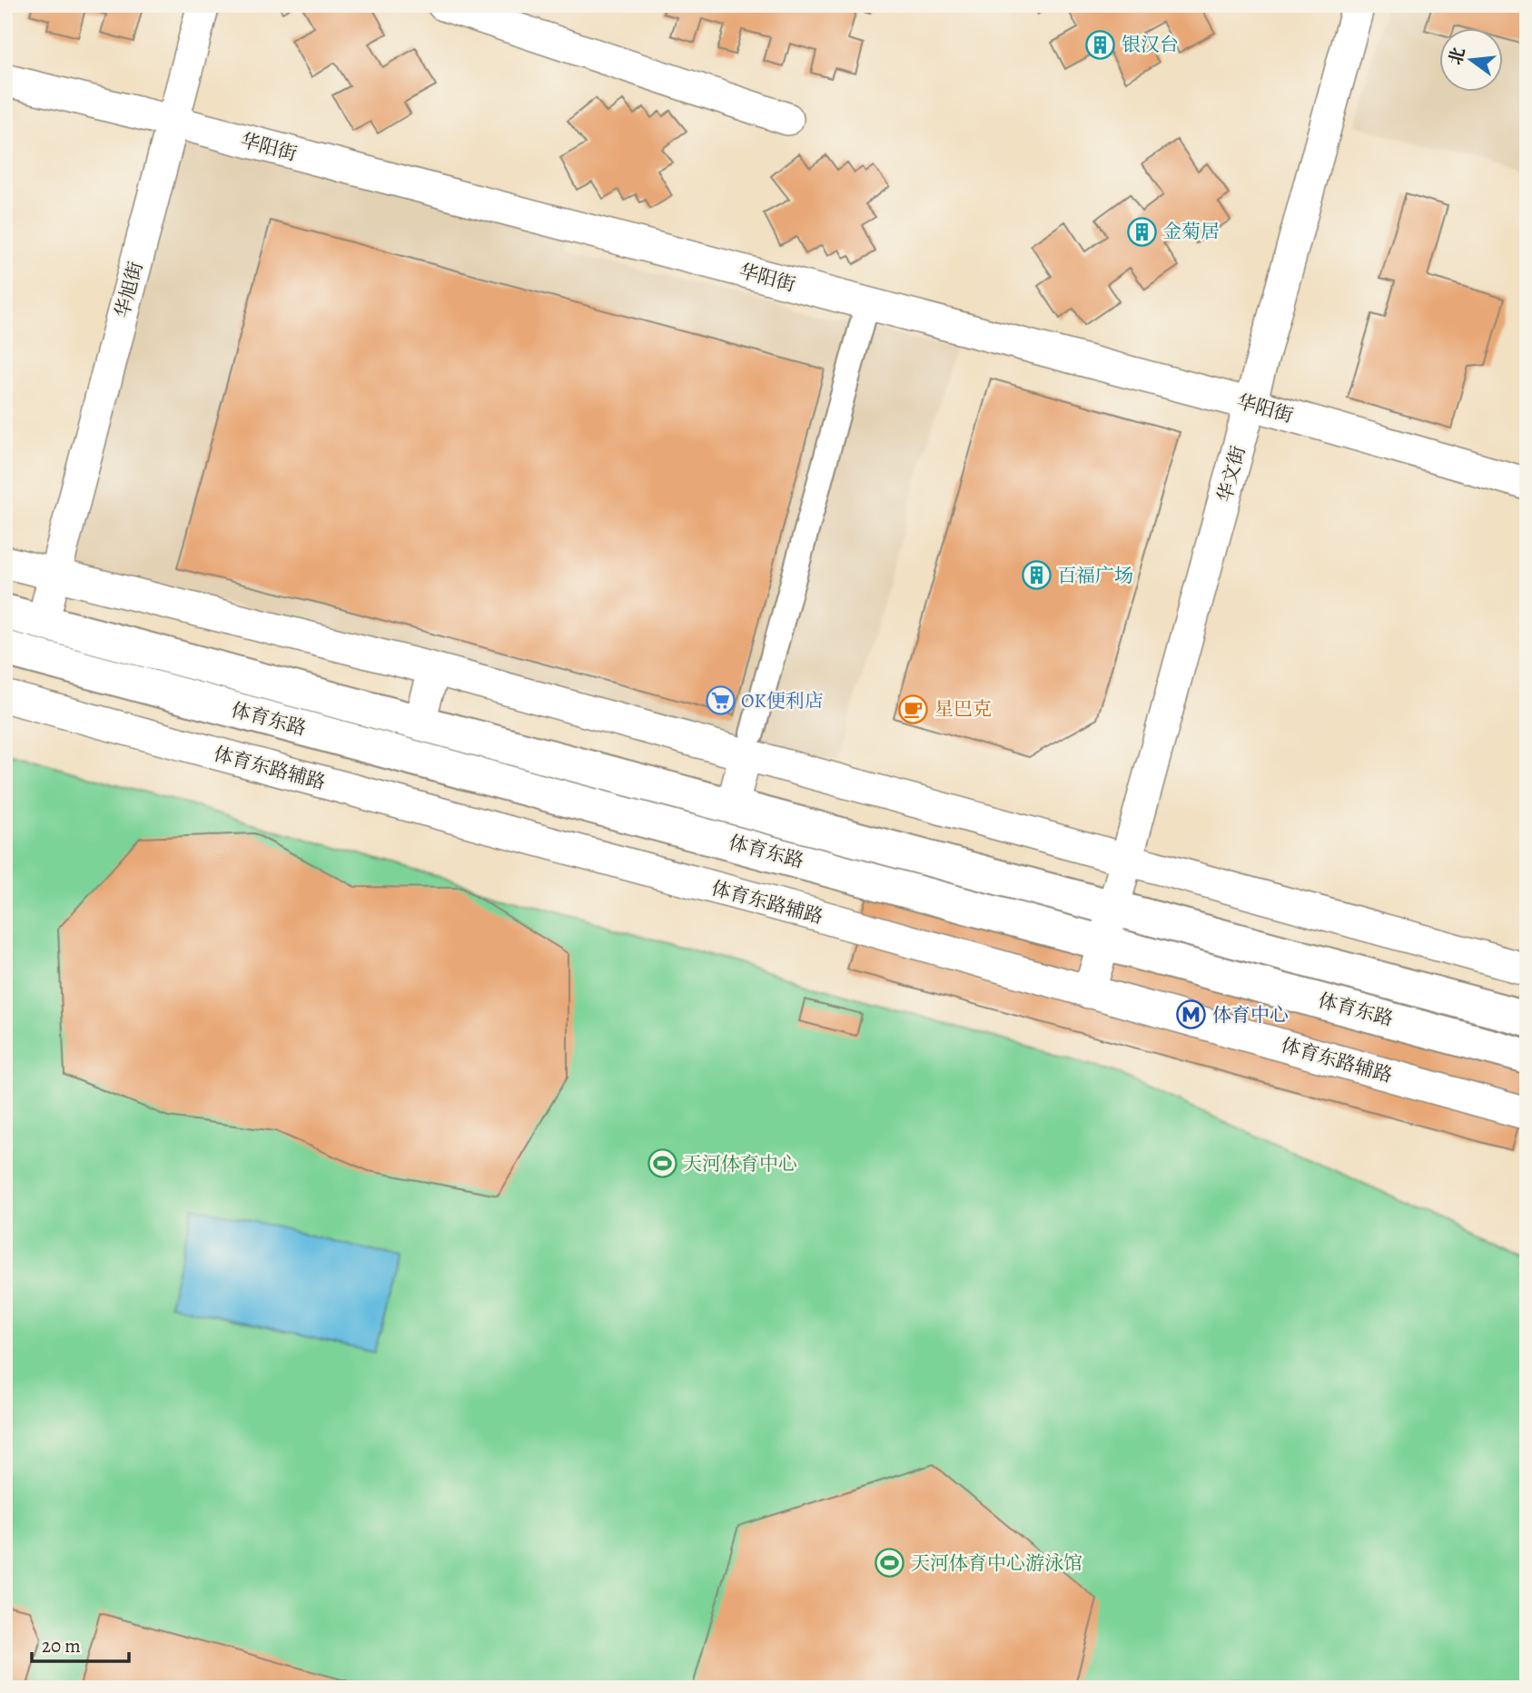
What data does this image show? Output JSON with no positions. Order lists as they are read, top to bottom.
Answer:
{
  "streets": {
    "main road": ["体育东路"],
    "street": [
      "华阳街",
      "华旭街",
      "华文街",
      "体育东路辅路"
    ]
  },
  "crossings": [
    ["华阳街", "华旭街"],
    ["华阳街", "华文街"],
    ["华旭街", "体育东路"],
    ["华文街", "体育东路"],
    ["华文街", "体育东路辅路"]
  ],
  "places": {
    "building": ["银汉台", "金菊居", "百福广场"],
    "supermarket": ["OK便利店"],
    "cafe": ["星巴克"],
    "metro station": ["体育中心"],
    "sports": ["天河体育中心", "天河体育中心游泳馆"]
  },
  "scale_bar": "20 m",
  "north": "left"
}
